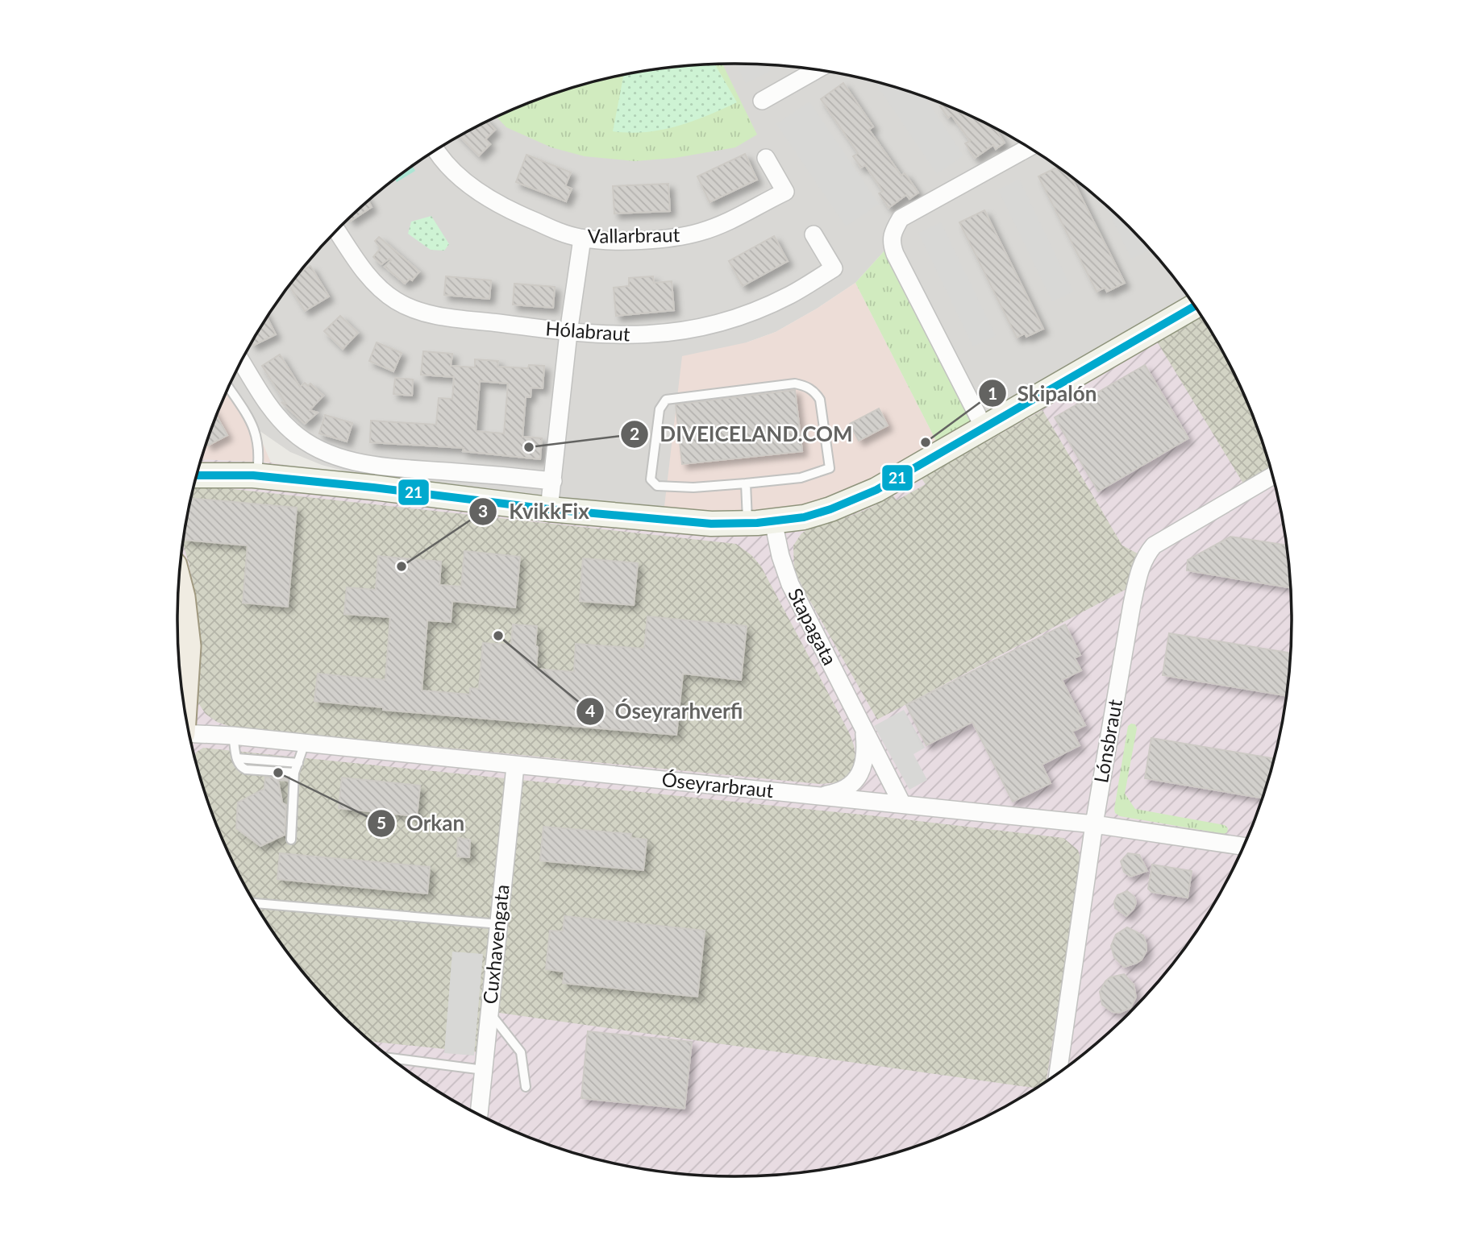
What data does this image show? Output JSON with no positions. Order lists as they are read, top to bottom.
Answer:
{
  "streets": {
    "street": [
      "Vallarbraut",
      "Hólabraut",
      "Stapagata",
      "Lónsbraut",
      "Óseyrarbraut",
      "Cuxhavengata"
    ]
  },
  "crossings": [
    ["Stapagata", "Óseyrarbraut"],
    ["Lónsbraut", "Óseyrarbraut"],
    ["Óseyrarbraut", "Cuxhavengata"]
  ],
  "places": [
    "Skipalón",
    "DIVEICELAND.COM",
    "KvikkFix",
    "Óseyrarhverfi",
    "Orkan"
  ],
  "lines": ["transit line 21"]
}
